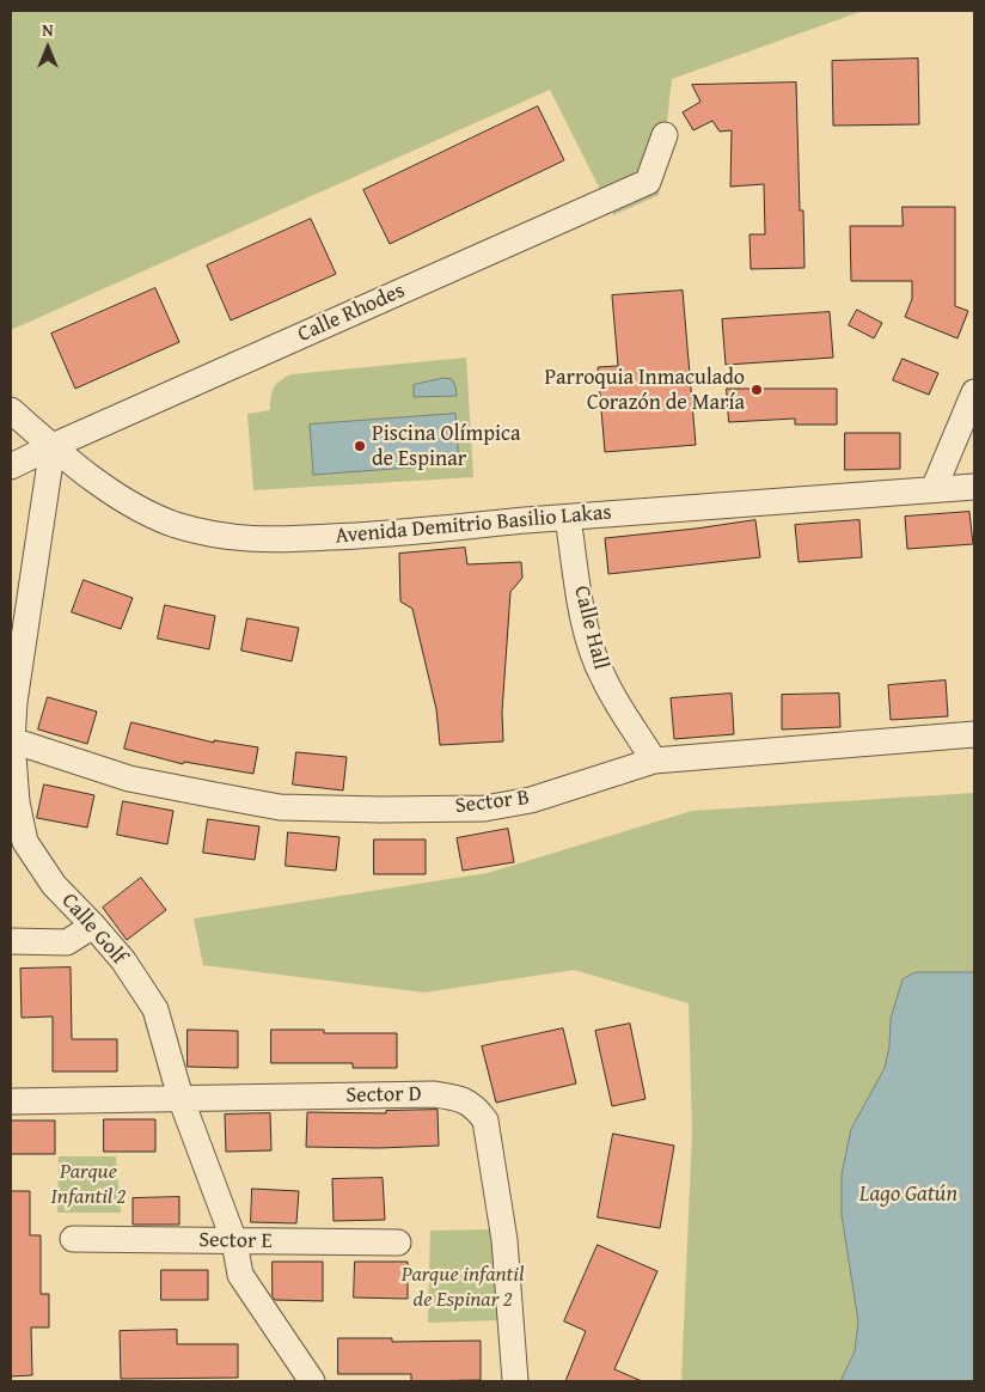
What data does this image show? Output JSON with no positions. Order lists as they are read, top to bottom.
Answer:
{
  "streets": {
    "street": [
      "Calle Rhodes",
      "Avenida Demitrio Basilio Lakas",
      "Calle Hall",
      "Sector B",
      "Calle Golf",
      "Sector D",
      "Sector E"
    ]
  },
  "crossings": [
    ["Calle Rhodes", "Avenida Demitrio Basilio Lakas"],
    ["Calle Rhodes", "Calle Golf"],
    ["Avenida Demitrio Basilio Lakas", "Calle Hall"],
    ["Avenida Demitrio Basilio Lakas", "Calle Golf"],
    ["Calle Hall", "Sector B"],
    ["Sector B", "Calle Golf"],
    ["Calle Golf", "Sector D"],
    ["Calle Golf", "Sector E"]
  ],
  "water": ["Lago Gatún"],
  "parks": ["Parque Infantil 2", "Parque infantil de Espinar 2"],
  "places": ["Parroquia Inmaculado Corazón de María", "Piscina Olímpica de Espinar"],
  "north": "top"
}
